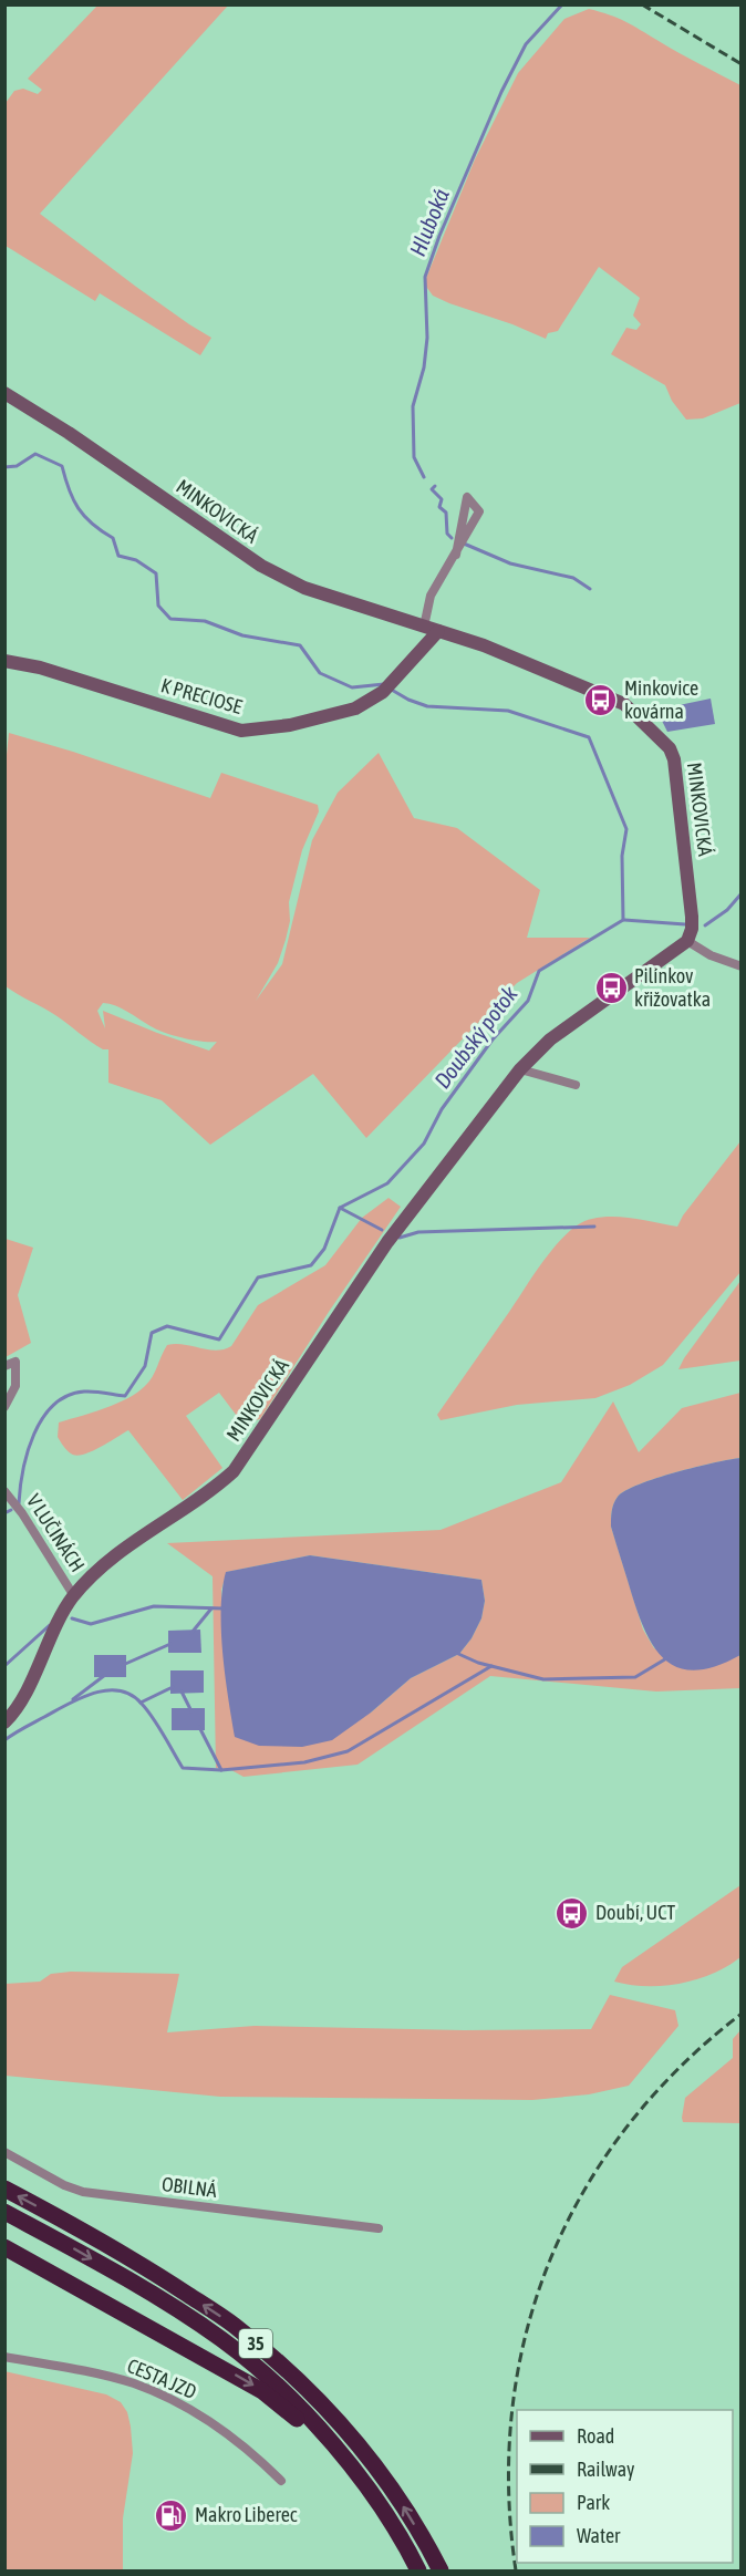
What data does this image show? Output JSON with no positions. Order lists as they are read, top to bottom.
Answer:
{
  "streets": {
    "highway": ["35"],
    "street": [
      "MINKOVICKÁ",
      "K PRECIOSE",
      "V LUČINÁCH",
      "OBILNÁ",
      "CESTA JZD"
    ]
  },
  "crossings": [
    ["MINKOVICKÁ", "K PRECIOSE"],
    ["MINKOVICKÁ", "V LUČINÁCH"]
  ],
  "water": ["Hluboká", "Doubský potok"],
  "places": {
    "bus stop": ["Minkovice kovárna", "Pilínkov křižovatka", "Doubí, UCT"],
    "fuel station": ["Makro Liberec"]
  },
  "legend": [
    "Road",
    "Railway",
    "Park",
    "Water"
  ]
}
